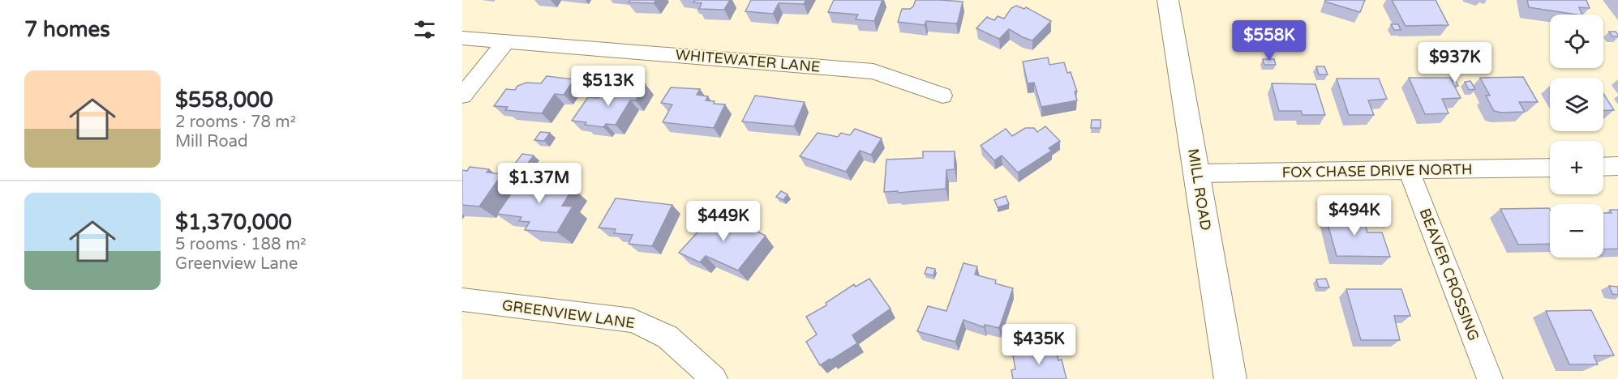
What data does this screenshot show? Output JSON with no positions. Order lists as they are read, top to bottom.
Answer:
{
  "streets": {
    "street": [
      "WHITEWATER LANE",
      "FOX CHASE DRIVE NORTH",
      "MILL ROAD",
      "BEAVER CROSSING",
      "GREENVIEW LANE"
    ]
  },
  "crossings": [
    ["FOX CHASE DRIVE NORTH", "MILL ROAD"],
    ["FOX CHASE DRIVE NORTH", "BEAVER CROSSING"]
  ],
  "page": {
    "heading": "7 homes",
    "map_buttons": ["+", "−"],
    "price": [
      "$558K",
      "$937K",
      "$513K",
      "$1.37M",
      "$494K",
      "$449K",
      "$435K"
    ],
    "list": [
      {
        "name": "$558,000",
        "note": "2 rooms · 78 m² · Mill Road"
      },
      {
        "name": "$1,370,000",
        "note": "5 rooms · 188 m² · Greenview Lane"
      }
    ]
  }
}
